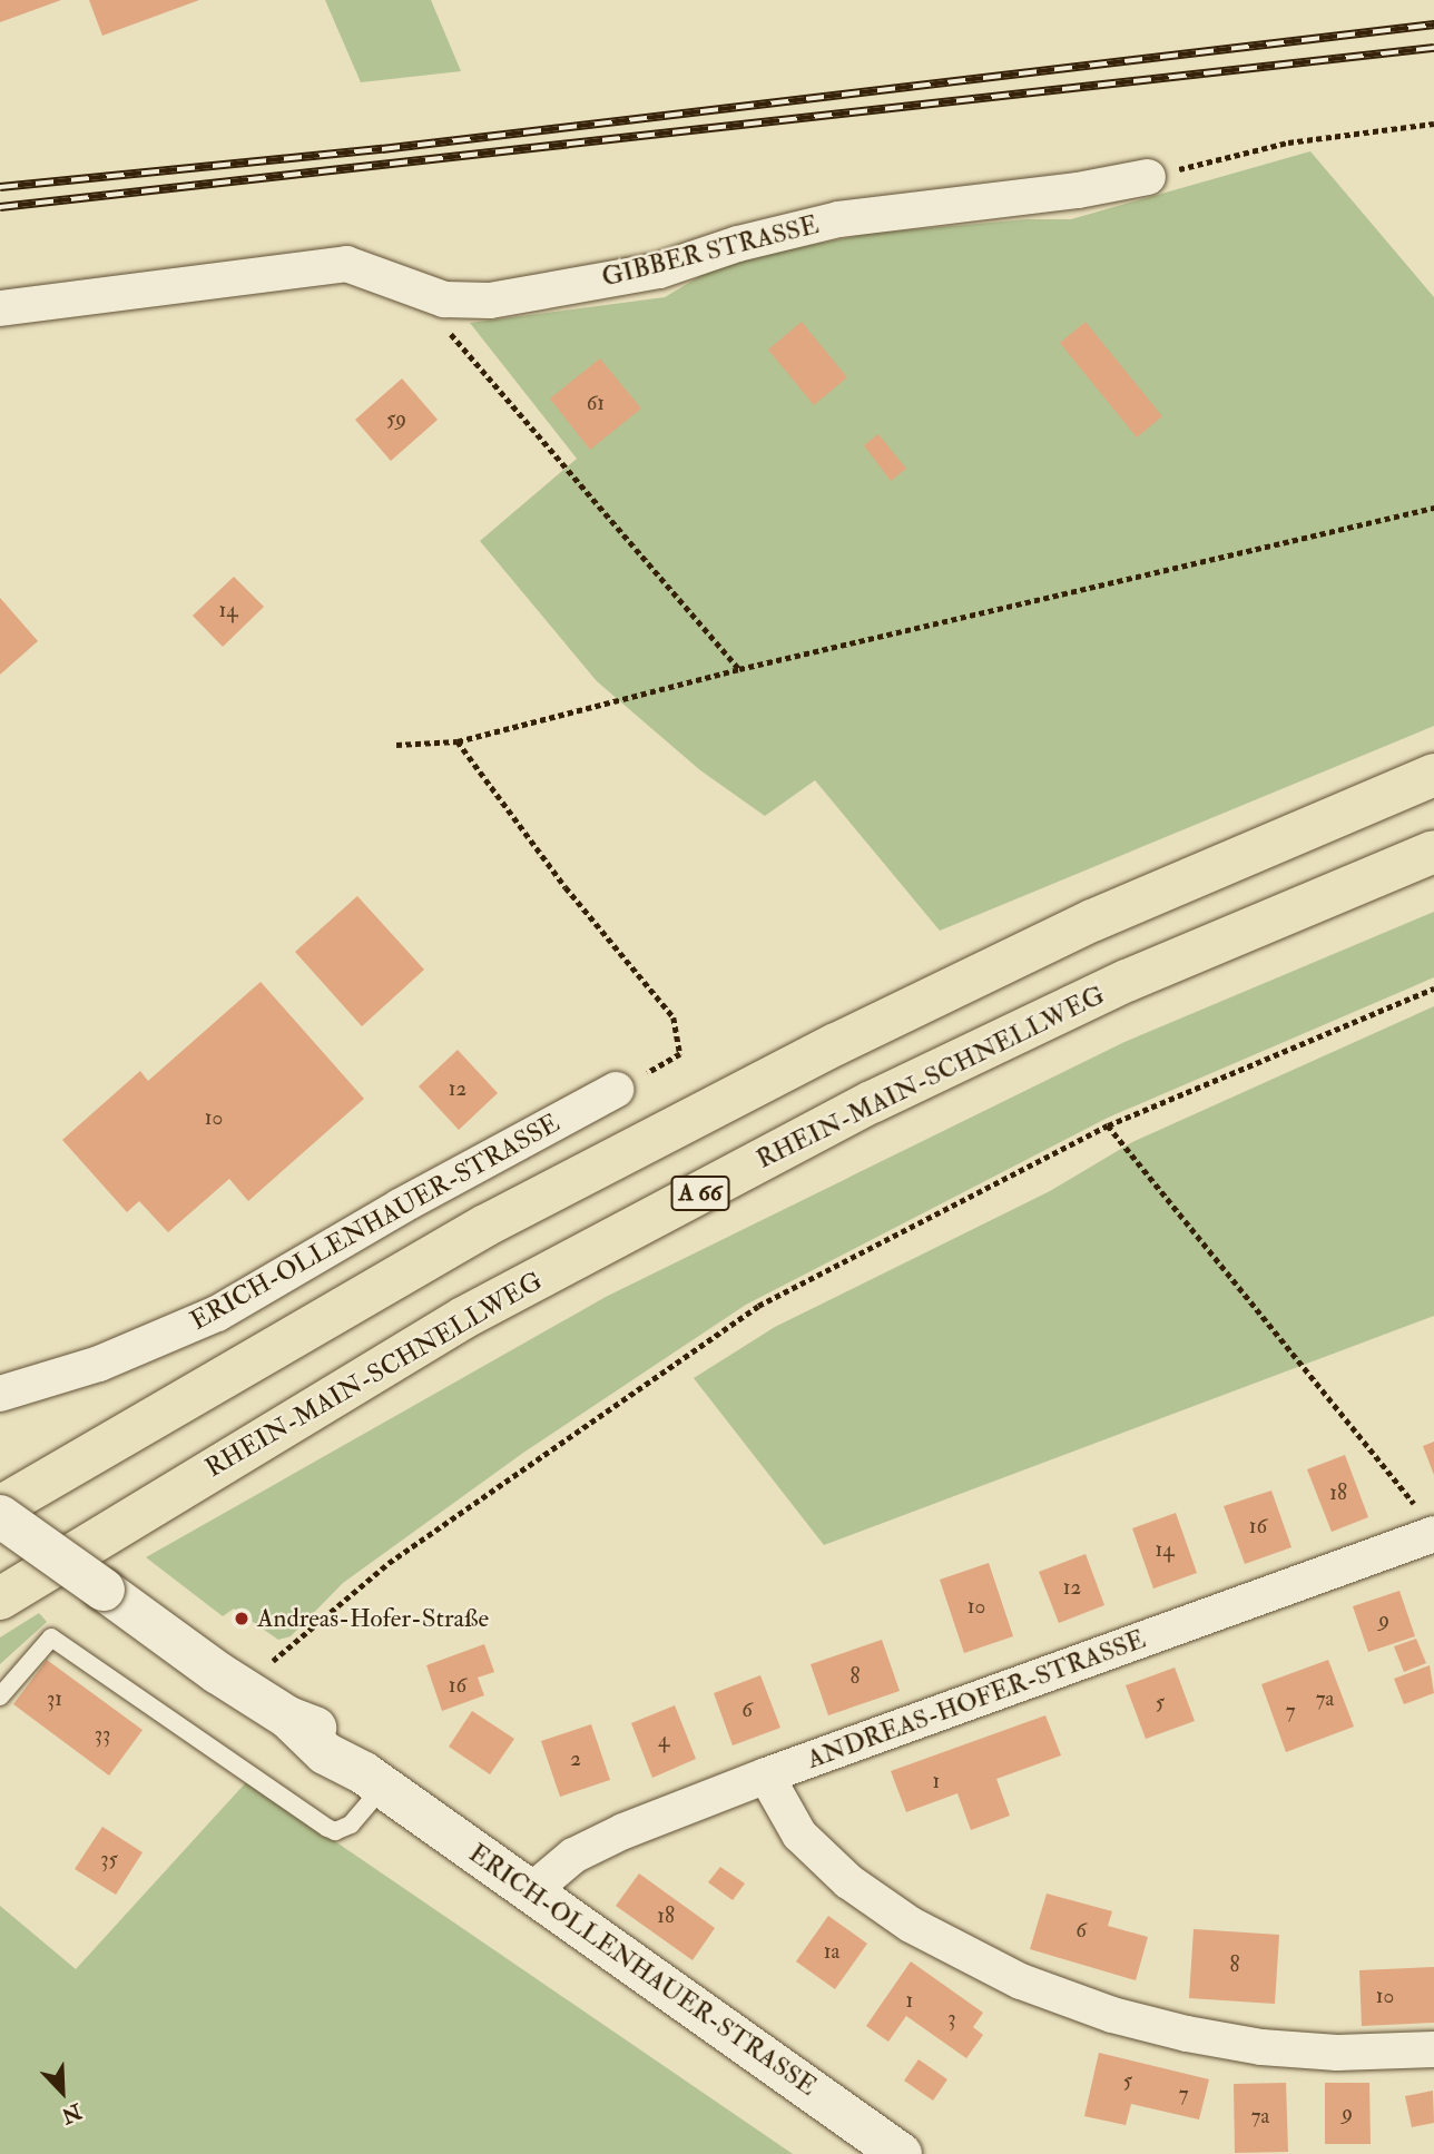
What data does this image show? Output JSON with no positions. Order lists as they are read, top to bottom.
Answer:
{
  "streets": {
    "highway": ["RHEIN-MAIN-SCHNELLWEG", "A 66"],
    "street": ["GIBBER STRASSE", "ERICH-OLLENHAUER-STRASSE", "ANDREAS-HOFER-STRASSE"]
  },
  "crossings": [
    ["ERICH-OLLENHAUER-STRASSE", "ANDREAS-HOFER-STRASSE"]
  ],
  "places": ["Andreas-Hofer-Straße"],
  "house_numbers": [
    "61",
    "59",
    "14",
    "12",
    "10",
    "18",
    "16",
    "14",
    "12",
    "10",
    "9",
    "8",
    "16",
    "31",
    "7a",
    "5",
    "6",
    "7",
    "33",
    "4",
    "2",
    "1",
    "35",
    "18",
    "6",
    "1a",
    "8",
    "10",
    "1",
    "3",
    "5",
    "7",
    "9",
    "7a"
  ],
  "north": "bottom right"
}
